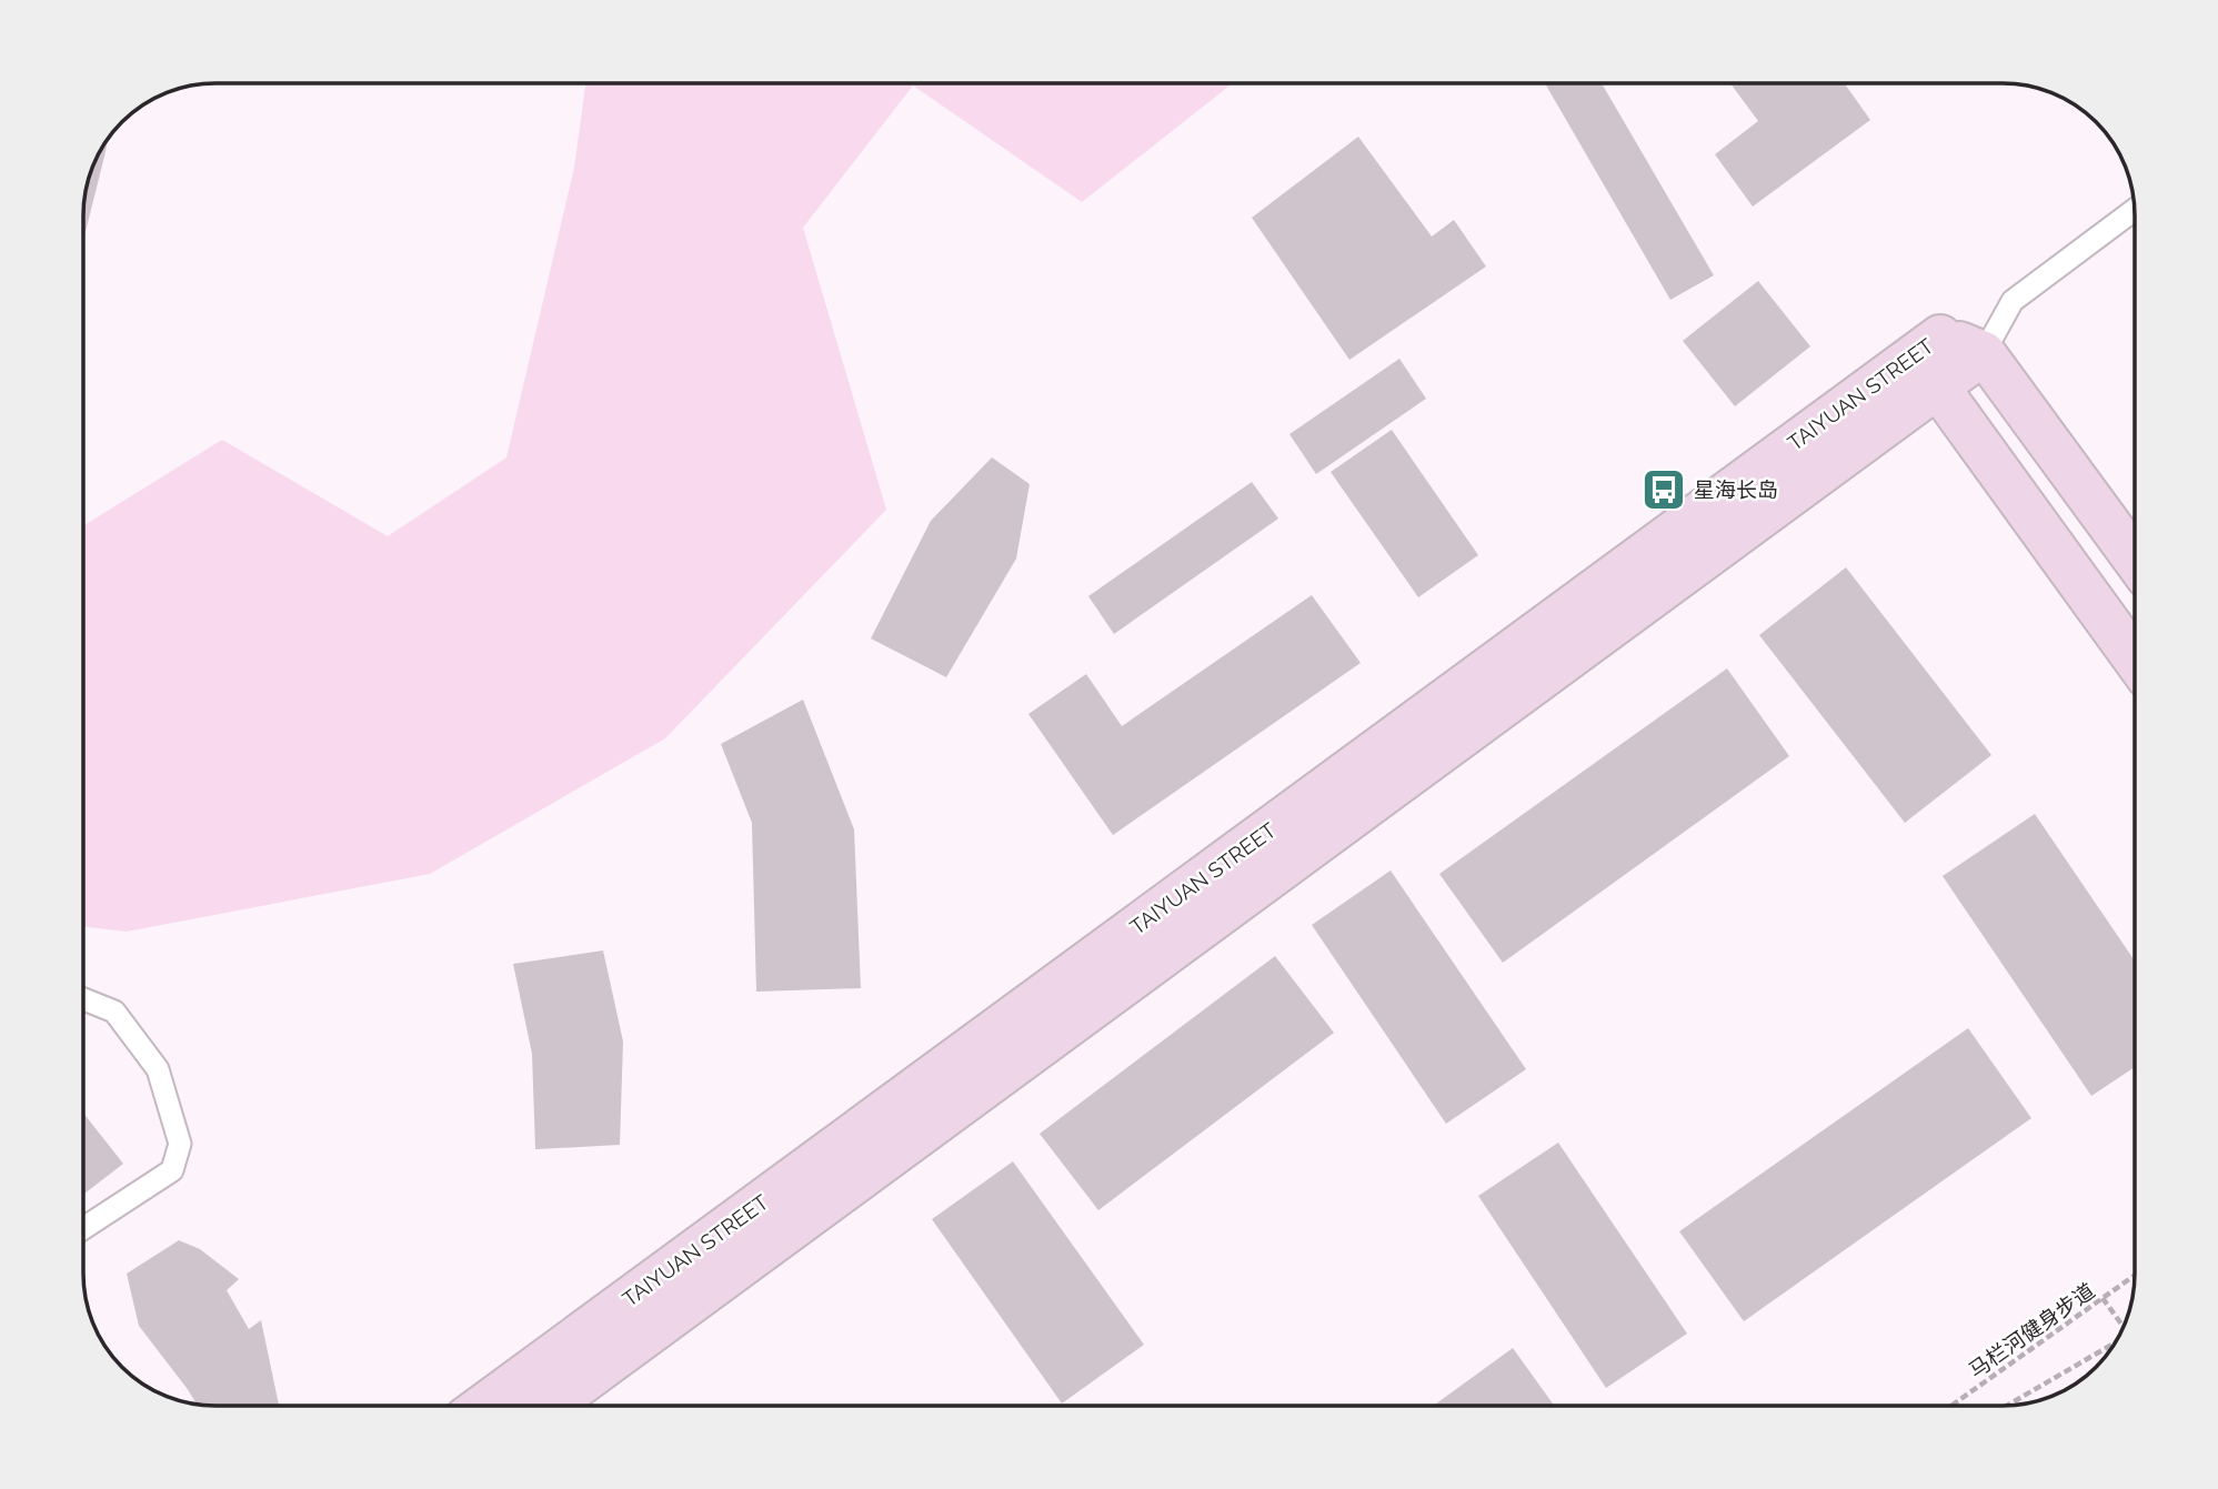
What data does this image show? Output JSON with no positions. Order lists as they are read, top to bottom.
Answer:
{
  "streets": {
    "main road": ["TAIYUAN STREET"],
    "path": ["马栏河健身步道"]
  },
  "places": {
    "bus stop": ["星海长岛"]
  }
}
